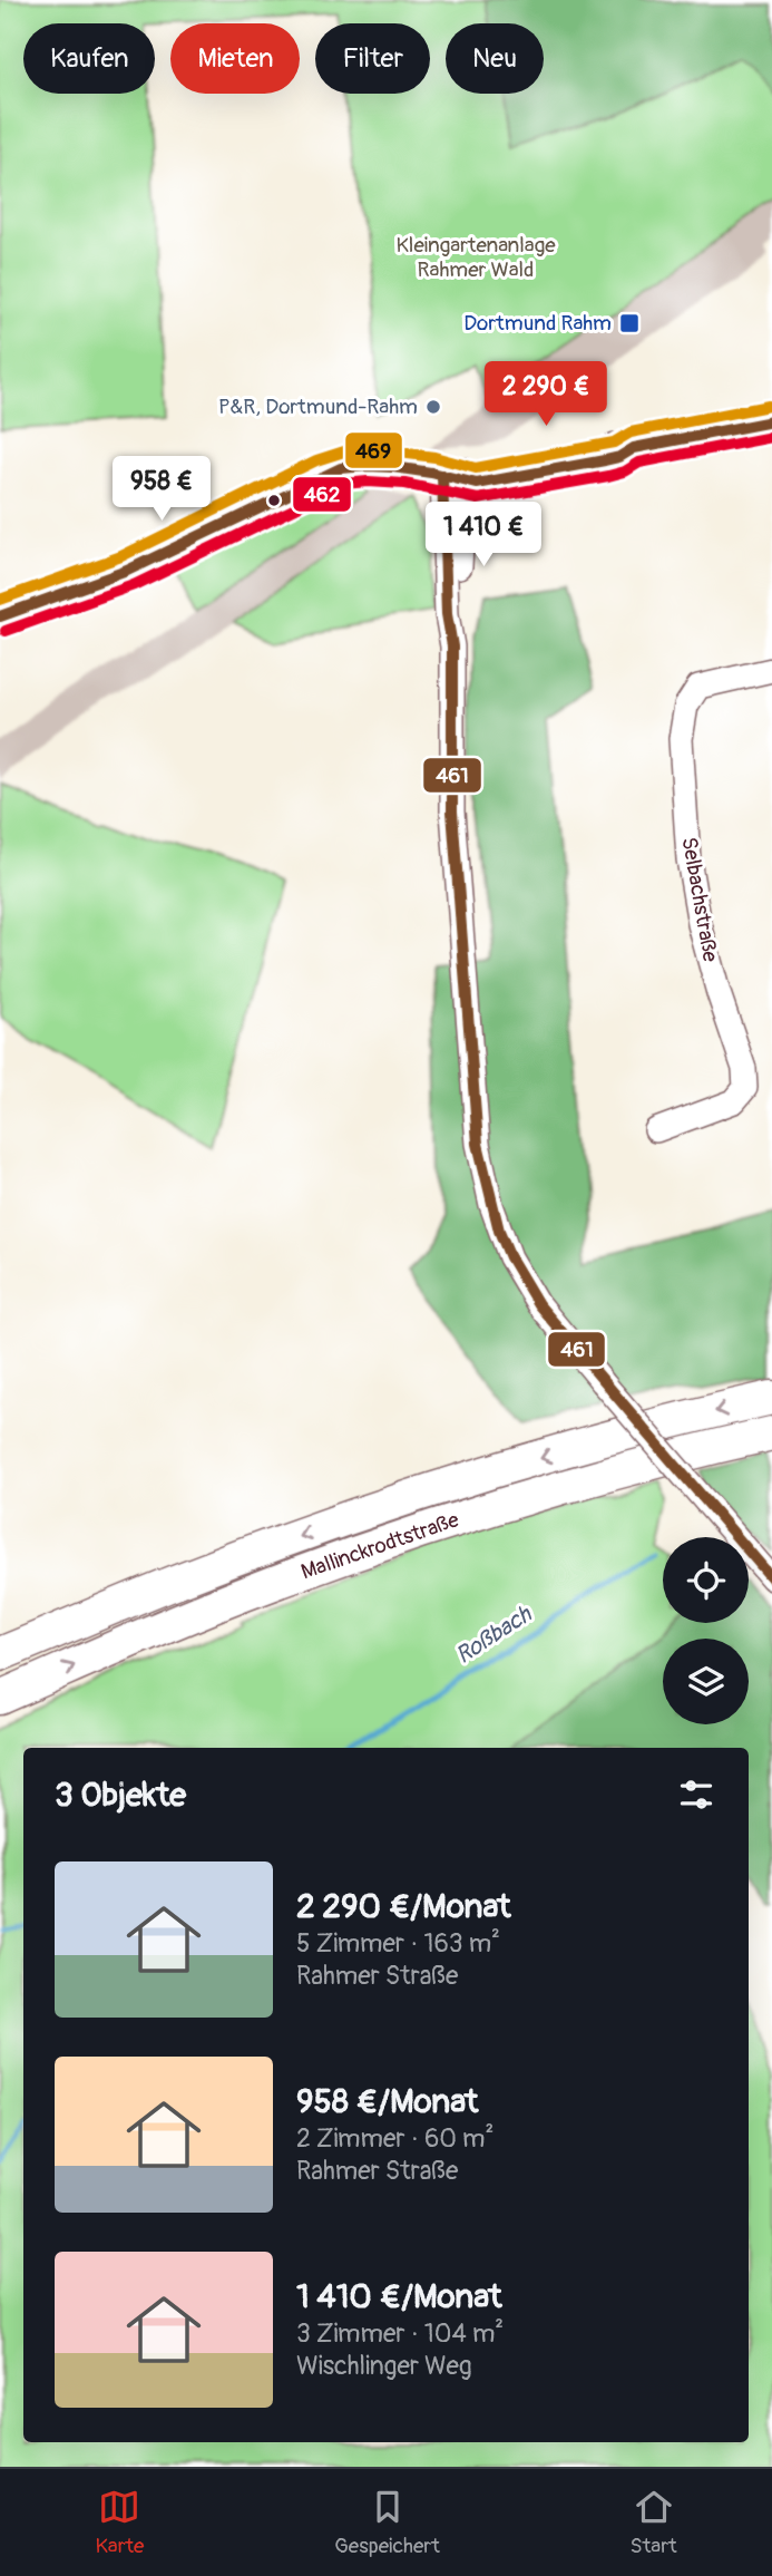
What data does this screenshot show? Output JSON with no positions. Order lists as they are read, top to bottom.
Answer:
{
  "streets": {
    "highway": ["Mallinckrodtstraße"],
    "street": ["Selbachstraße"]
  },
  "water": ["Roßbach"],
  "parks": ["Kleingartenanlage Rahmer Wald"],
  "places": {
    "transit": ["Dortmund Rahm"],
    "other": ["P&R, Dortmund-Rahm"]
  },
  "lines": ["transit line 469", "transit line 461", "transit line 462"],
  "page": {
    "chip": [
      "Kaufen",
      "Mieten",
      "Filter",
      "Neu"
    ],
    "price": ["2 290 €", "958 €", "1 410 €"],
    "heading": "3 Objekte",
    "list": [
      {
        "name": "2 290 €/Monat",
        "note": "5 Zimmer · 163 m² · Rahmer Straße"
      },
      {
        "name": "958 €/Monat",
        "note": "2 Zimmer · 60 m² · Rahmer Straße"
      },
      {
        "name": "1 410 €/Monat",
        "note": "3 Zimmer · 104 m² · Wischlinger Weg"
      }
    ],
    "tabs": ["Karte", "Gespeichert", "Start"]
  }
}
